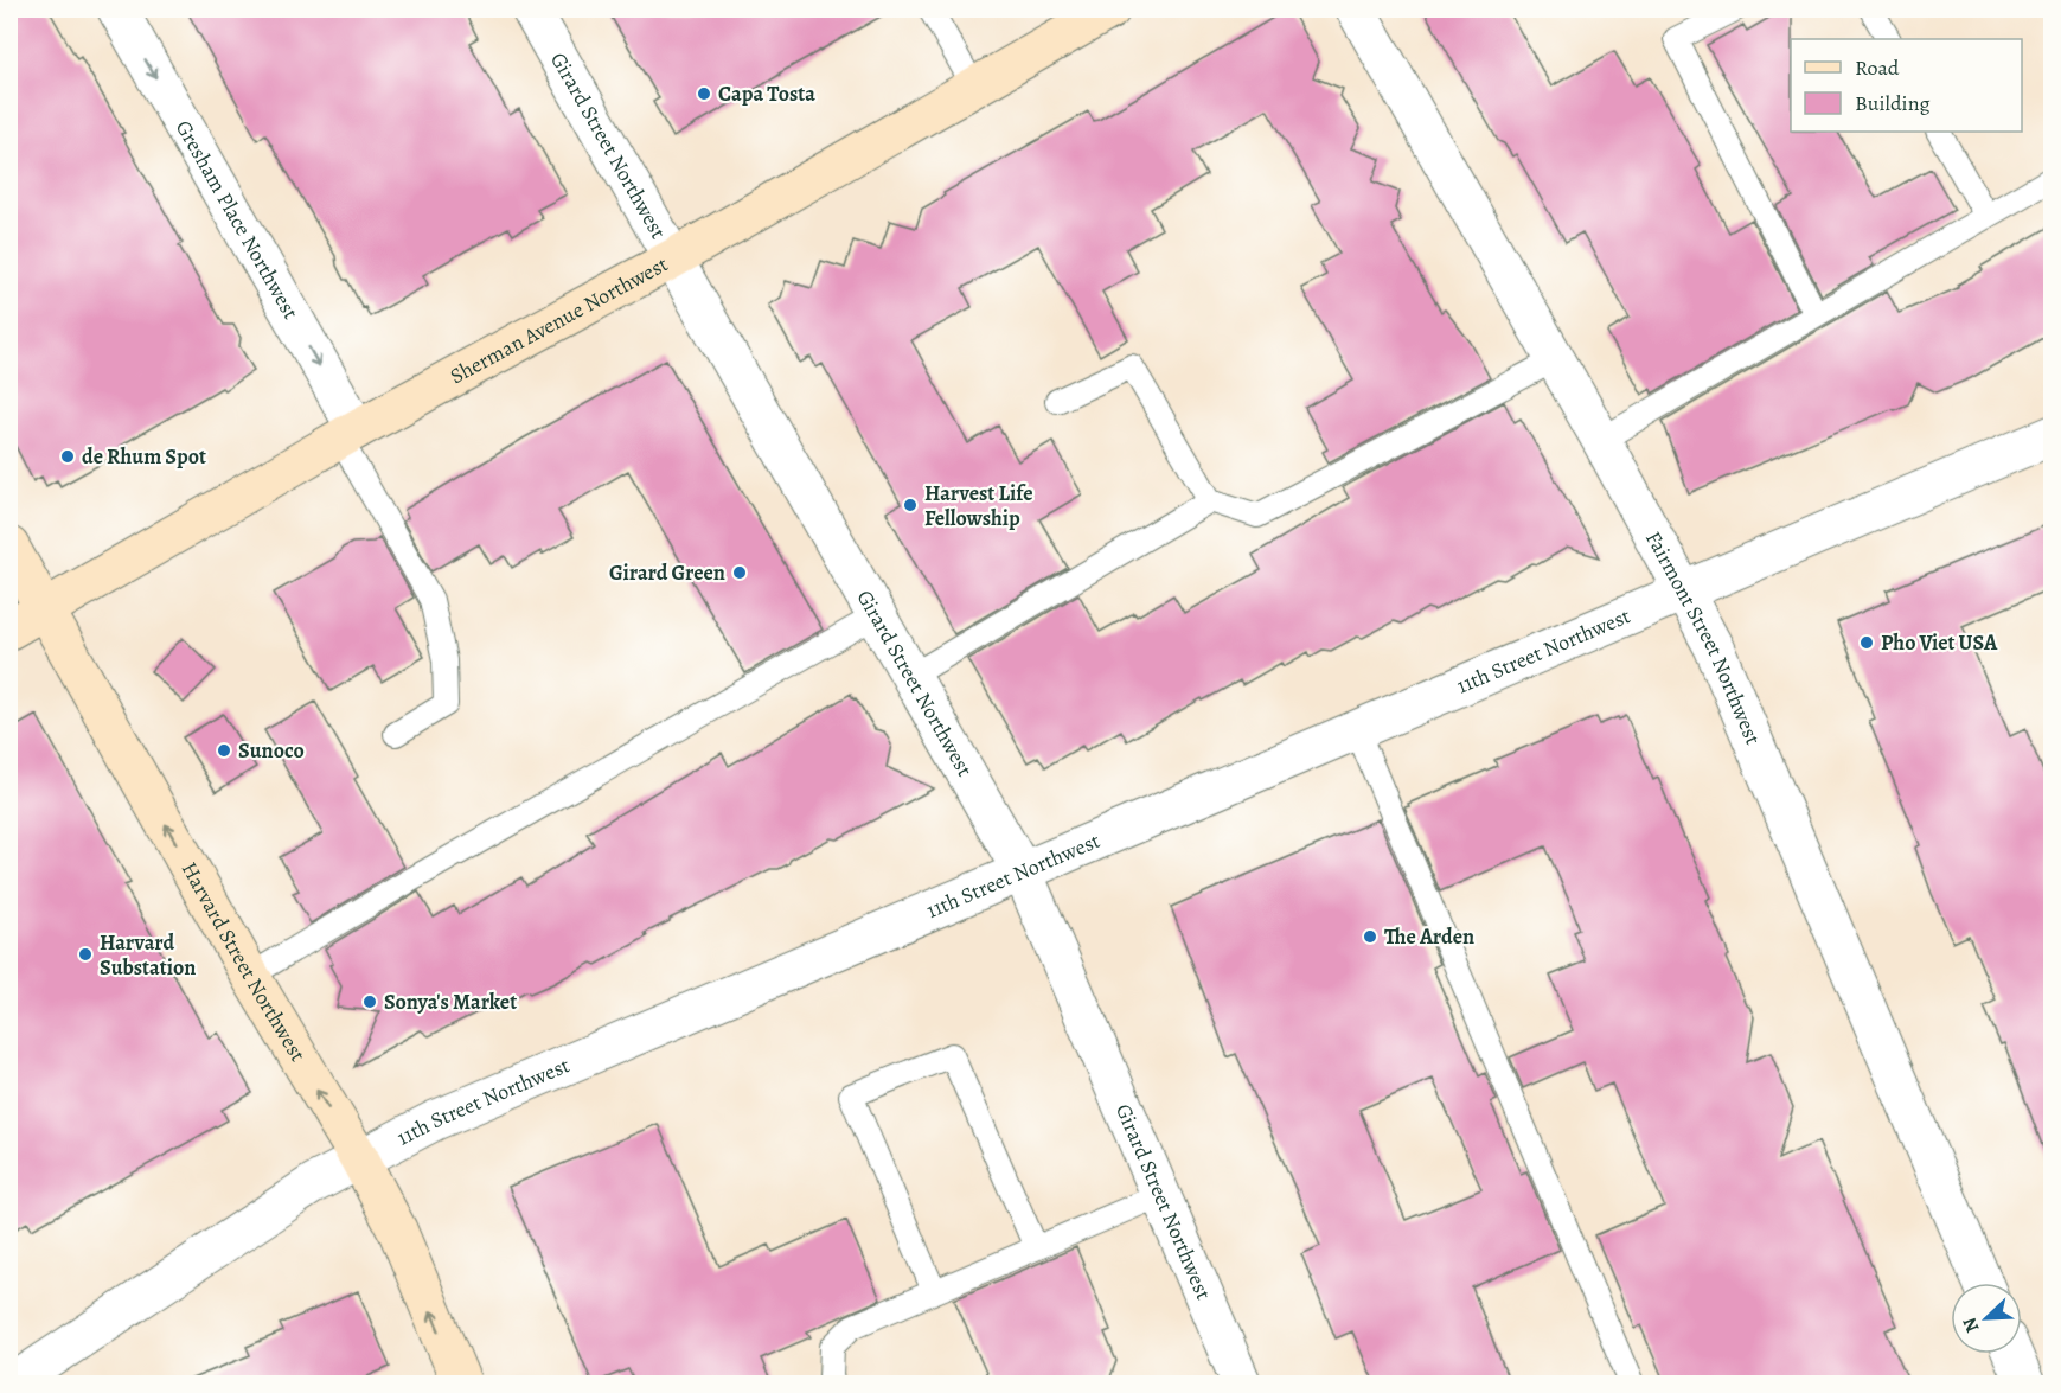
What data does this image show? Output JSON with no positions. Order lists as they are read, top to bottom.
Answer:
{
  "streets": {
    "main road": ["Sherman Avenue Northwest", "Harvard Street Northwest"],
    "street": [
      "Girard Street Northwest",
      "Gresham Place Northwest",
      "Fairmont Street Northwest",
      "11th Street Northwest"
    ]
  },
  "crossings": [
    ["Girard Street Northwest", "Sherman Avenue Northwest"],
    ["Girard Street Northwest", "11th Street Northwest"],
    ["Gresham Place Northwest", "Sherman Avenue Northwest"],
    ["Sherman Avenue Northwest", "Harvard Street Northwest"],
    ["Fairmont Street Northwest", "11th Street Northwest"],
    ["11th Street Northwest", "Harvard Street Northwest"]
  ],
  "one_way": ["Gresham Place Northwest", "Harvard Street Northwest"],
  "places": [
    "Capa Tosta",
    "de Rhum Spot",
    "Harvest Life Fellowship",
    "Girard Green",
    "Pho Viet USA",
    "Sunoco",
    "The Arden",
    "Harvard Substation",
    "Sonya's Market"
  ],
  "legend": ["Road", "Building"],
  "north": "bottom left"
}
